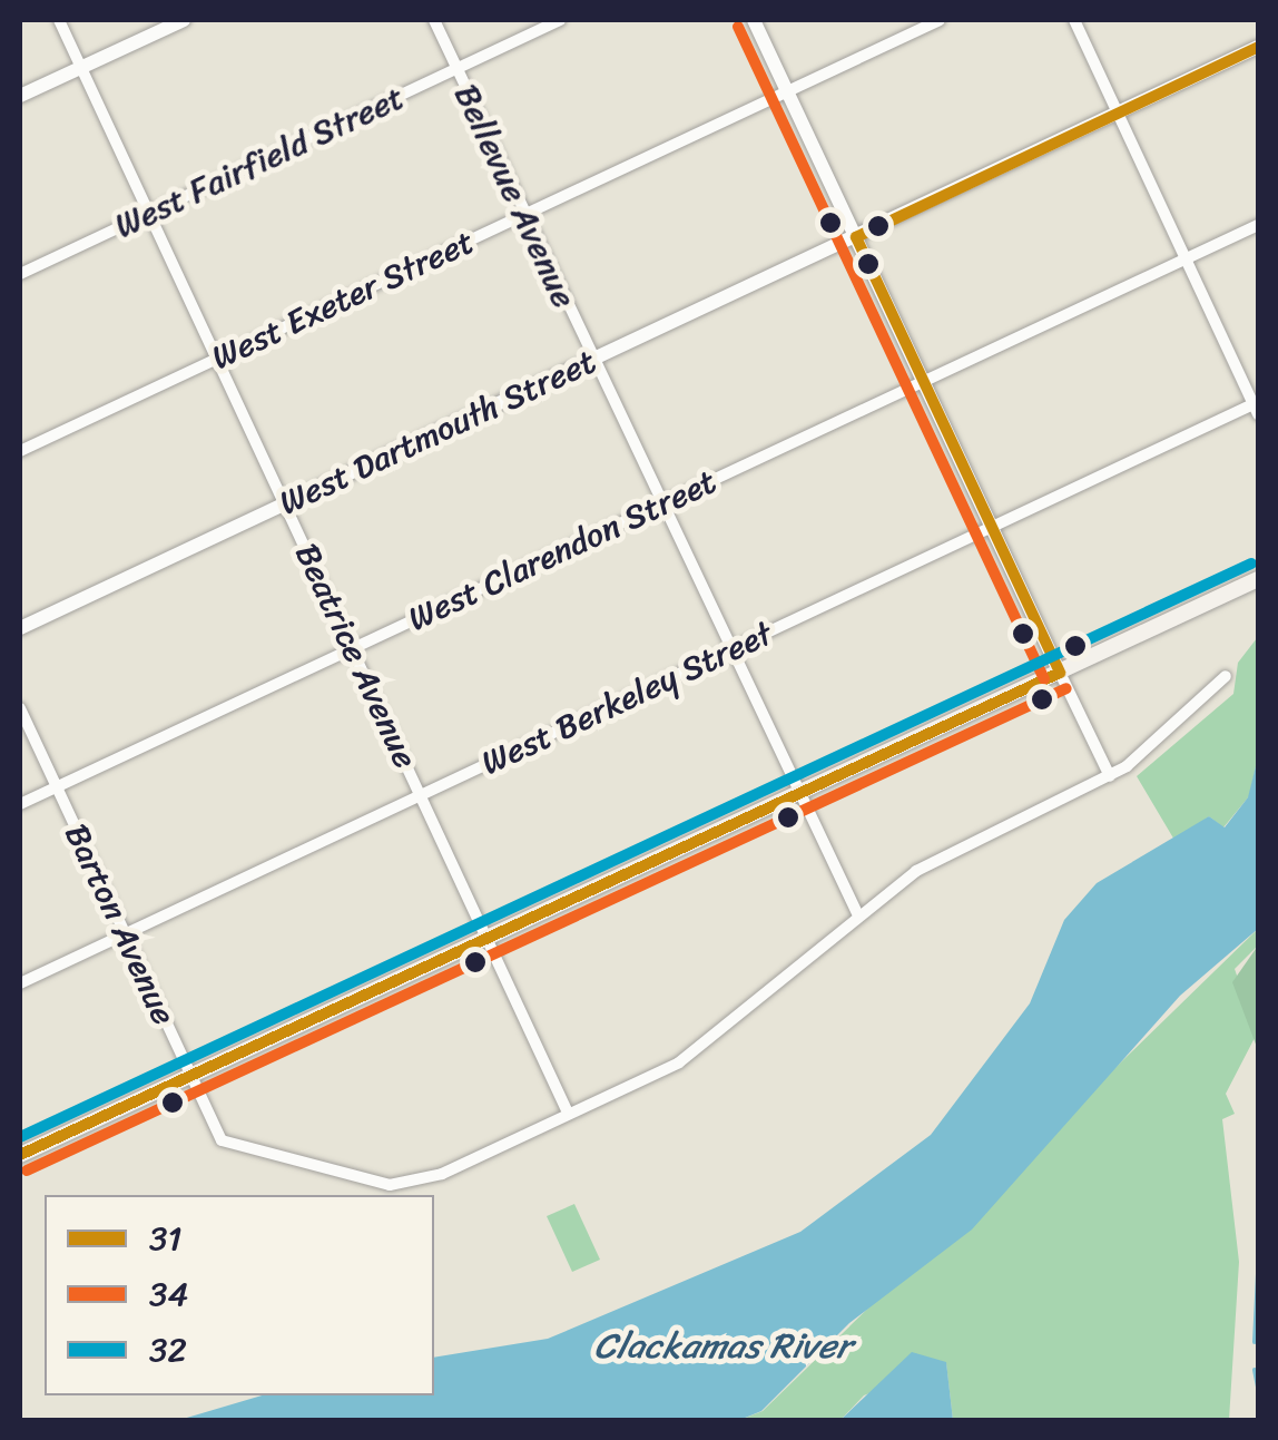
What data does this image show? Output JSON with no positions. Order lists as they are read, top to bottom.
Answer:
{
  "streets": {
    "street": [
      "West Fairfield Street",
      "Bellevue Avenue",
      "West Exeter Street",
      "West Dartmouth Street",
      "West Clarendon Street",
      "Beatrice Avenue",
      "West Berkeley Street",
      "Barton Avenue"
    ]
  },
  "crossings": [
    ["West Fairfield Street", "Bellevue Avenue"],
    ["West Fairfield Street", "Beatrice Avenue"],
    ["Bellevue Avenue", "West Exeter Street"],
    ["Bellevue Avenue", "West Dartmouth Street"],
    ["Bellevue Avenue", "West Clarendon Street"],
    ["Bellevue Avenue", "West Berkeley Street"],
    ["West Exeter Street", "Beatrice Avenue"],
    ["West Dartmouth Street", "Beatrice Avenue"],
    ["West Clarendon Street", "Beatrice Avenue"],
    ["West Clarendon Street", "Barton Avenue"],
    ["Beatrice Avenue", "West Berkeley Street"],
    ["Beatrice Avenue", "Barton Avenue"],
    ["West Berkeley Street", "Barton Avenue"]
  ],
  "water": ["Clackamas River"],
  "lines": ["transit line 34", "transit line 31", "transit line 32"],
  "legend": ["31", "34", "32"]
}
